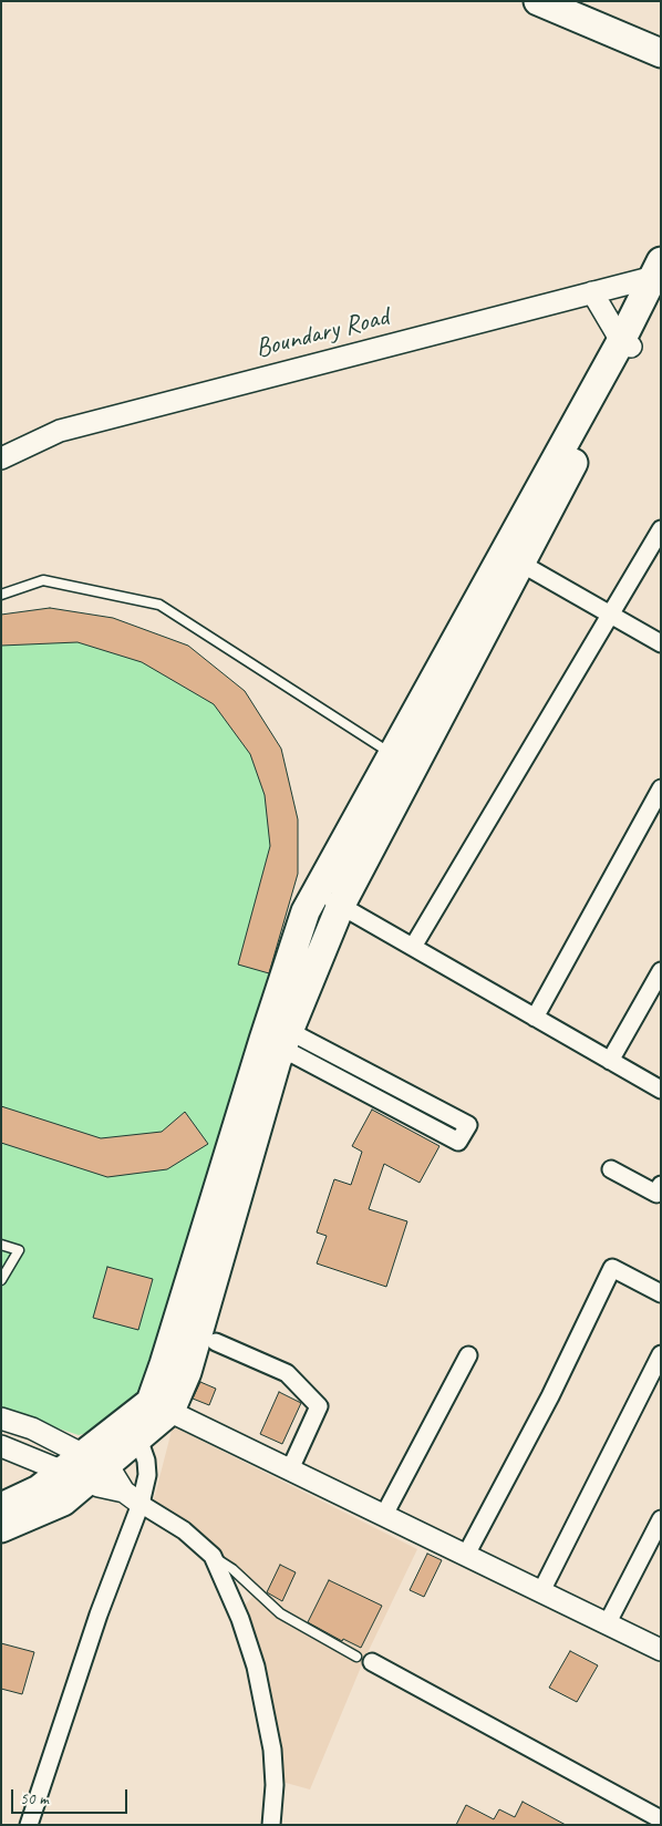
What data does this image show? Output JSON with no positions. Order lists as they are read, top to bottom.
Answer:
{
  "streets": {
    "street": ["Boundary Road"]
  },
  "scale_bar": "50 m"
}
